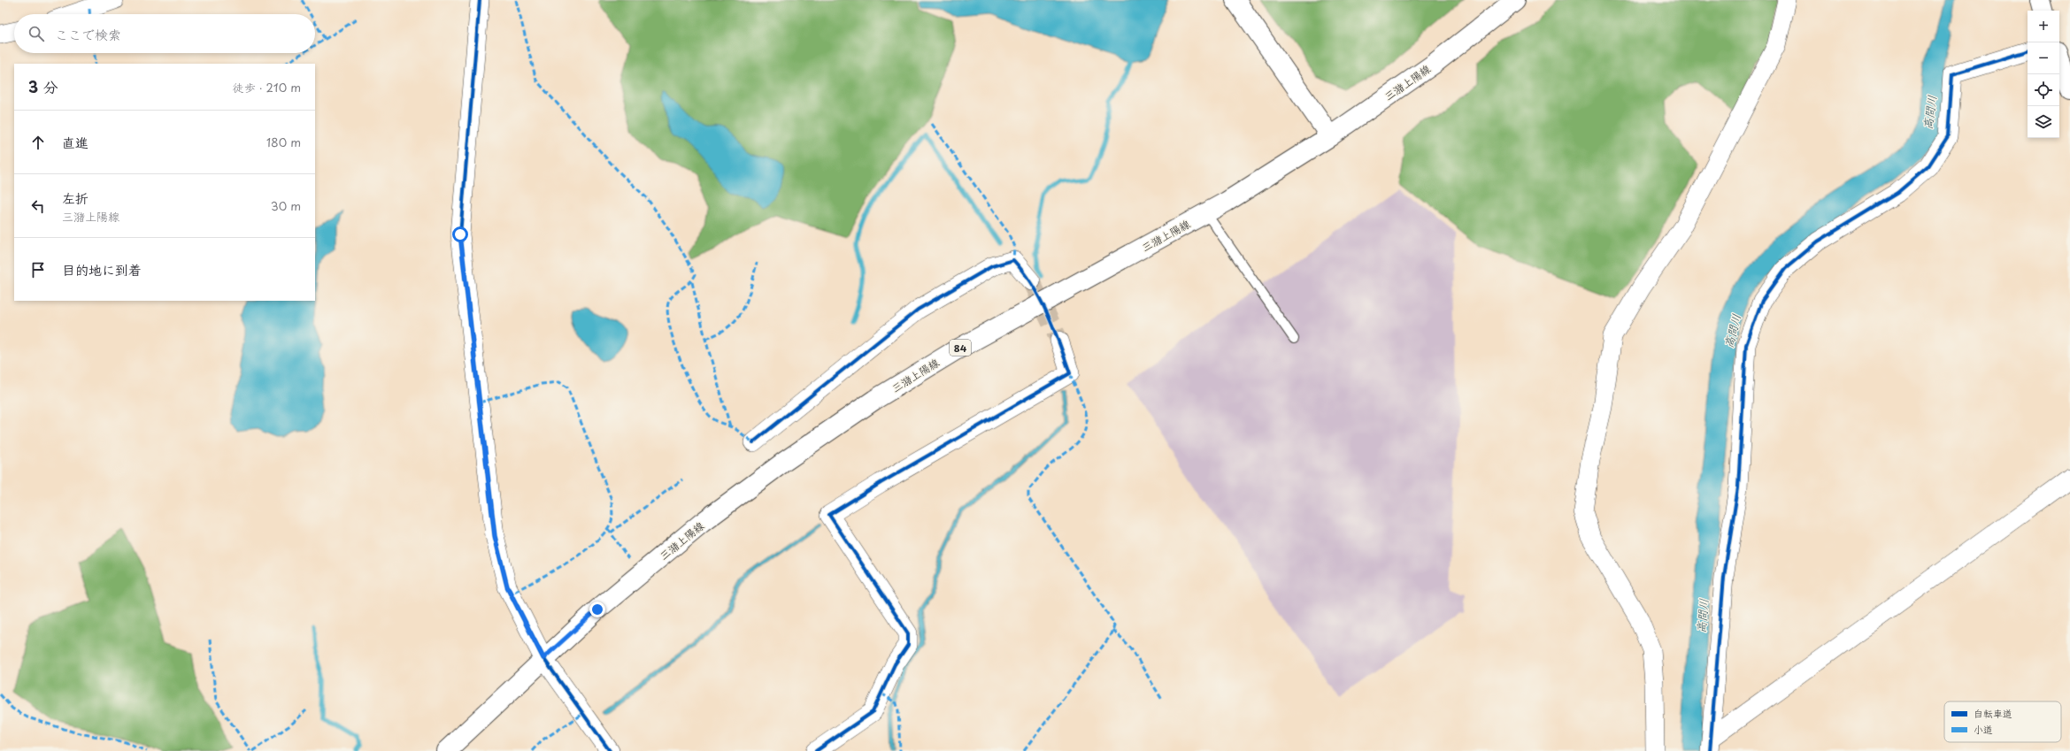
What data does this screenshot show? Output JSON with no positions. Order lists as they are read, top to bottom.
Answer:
{
  "streets": {
    "main road": ["三潴上陽線", "84"]
  },
  "water": ["高間川"],
  "legend": ["自転車道", "小道"],
  "page": {
    "map_buttons": ["+", "−"],
    "search": "ここで検索",
    "heading": ["3 分", "徒歩 · 210 m"],
    "list": [
      ["直進", "180 m"],
      ["左折", "三潴上陽線", "30 m"],
      "目的地に到着"
    ]
  }
}
